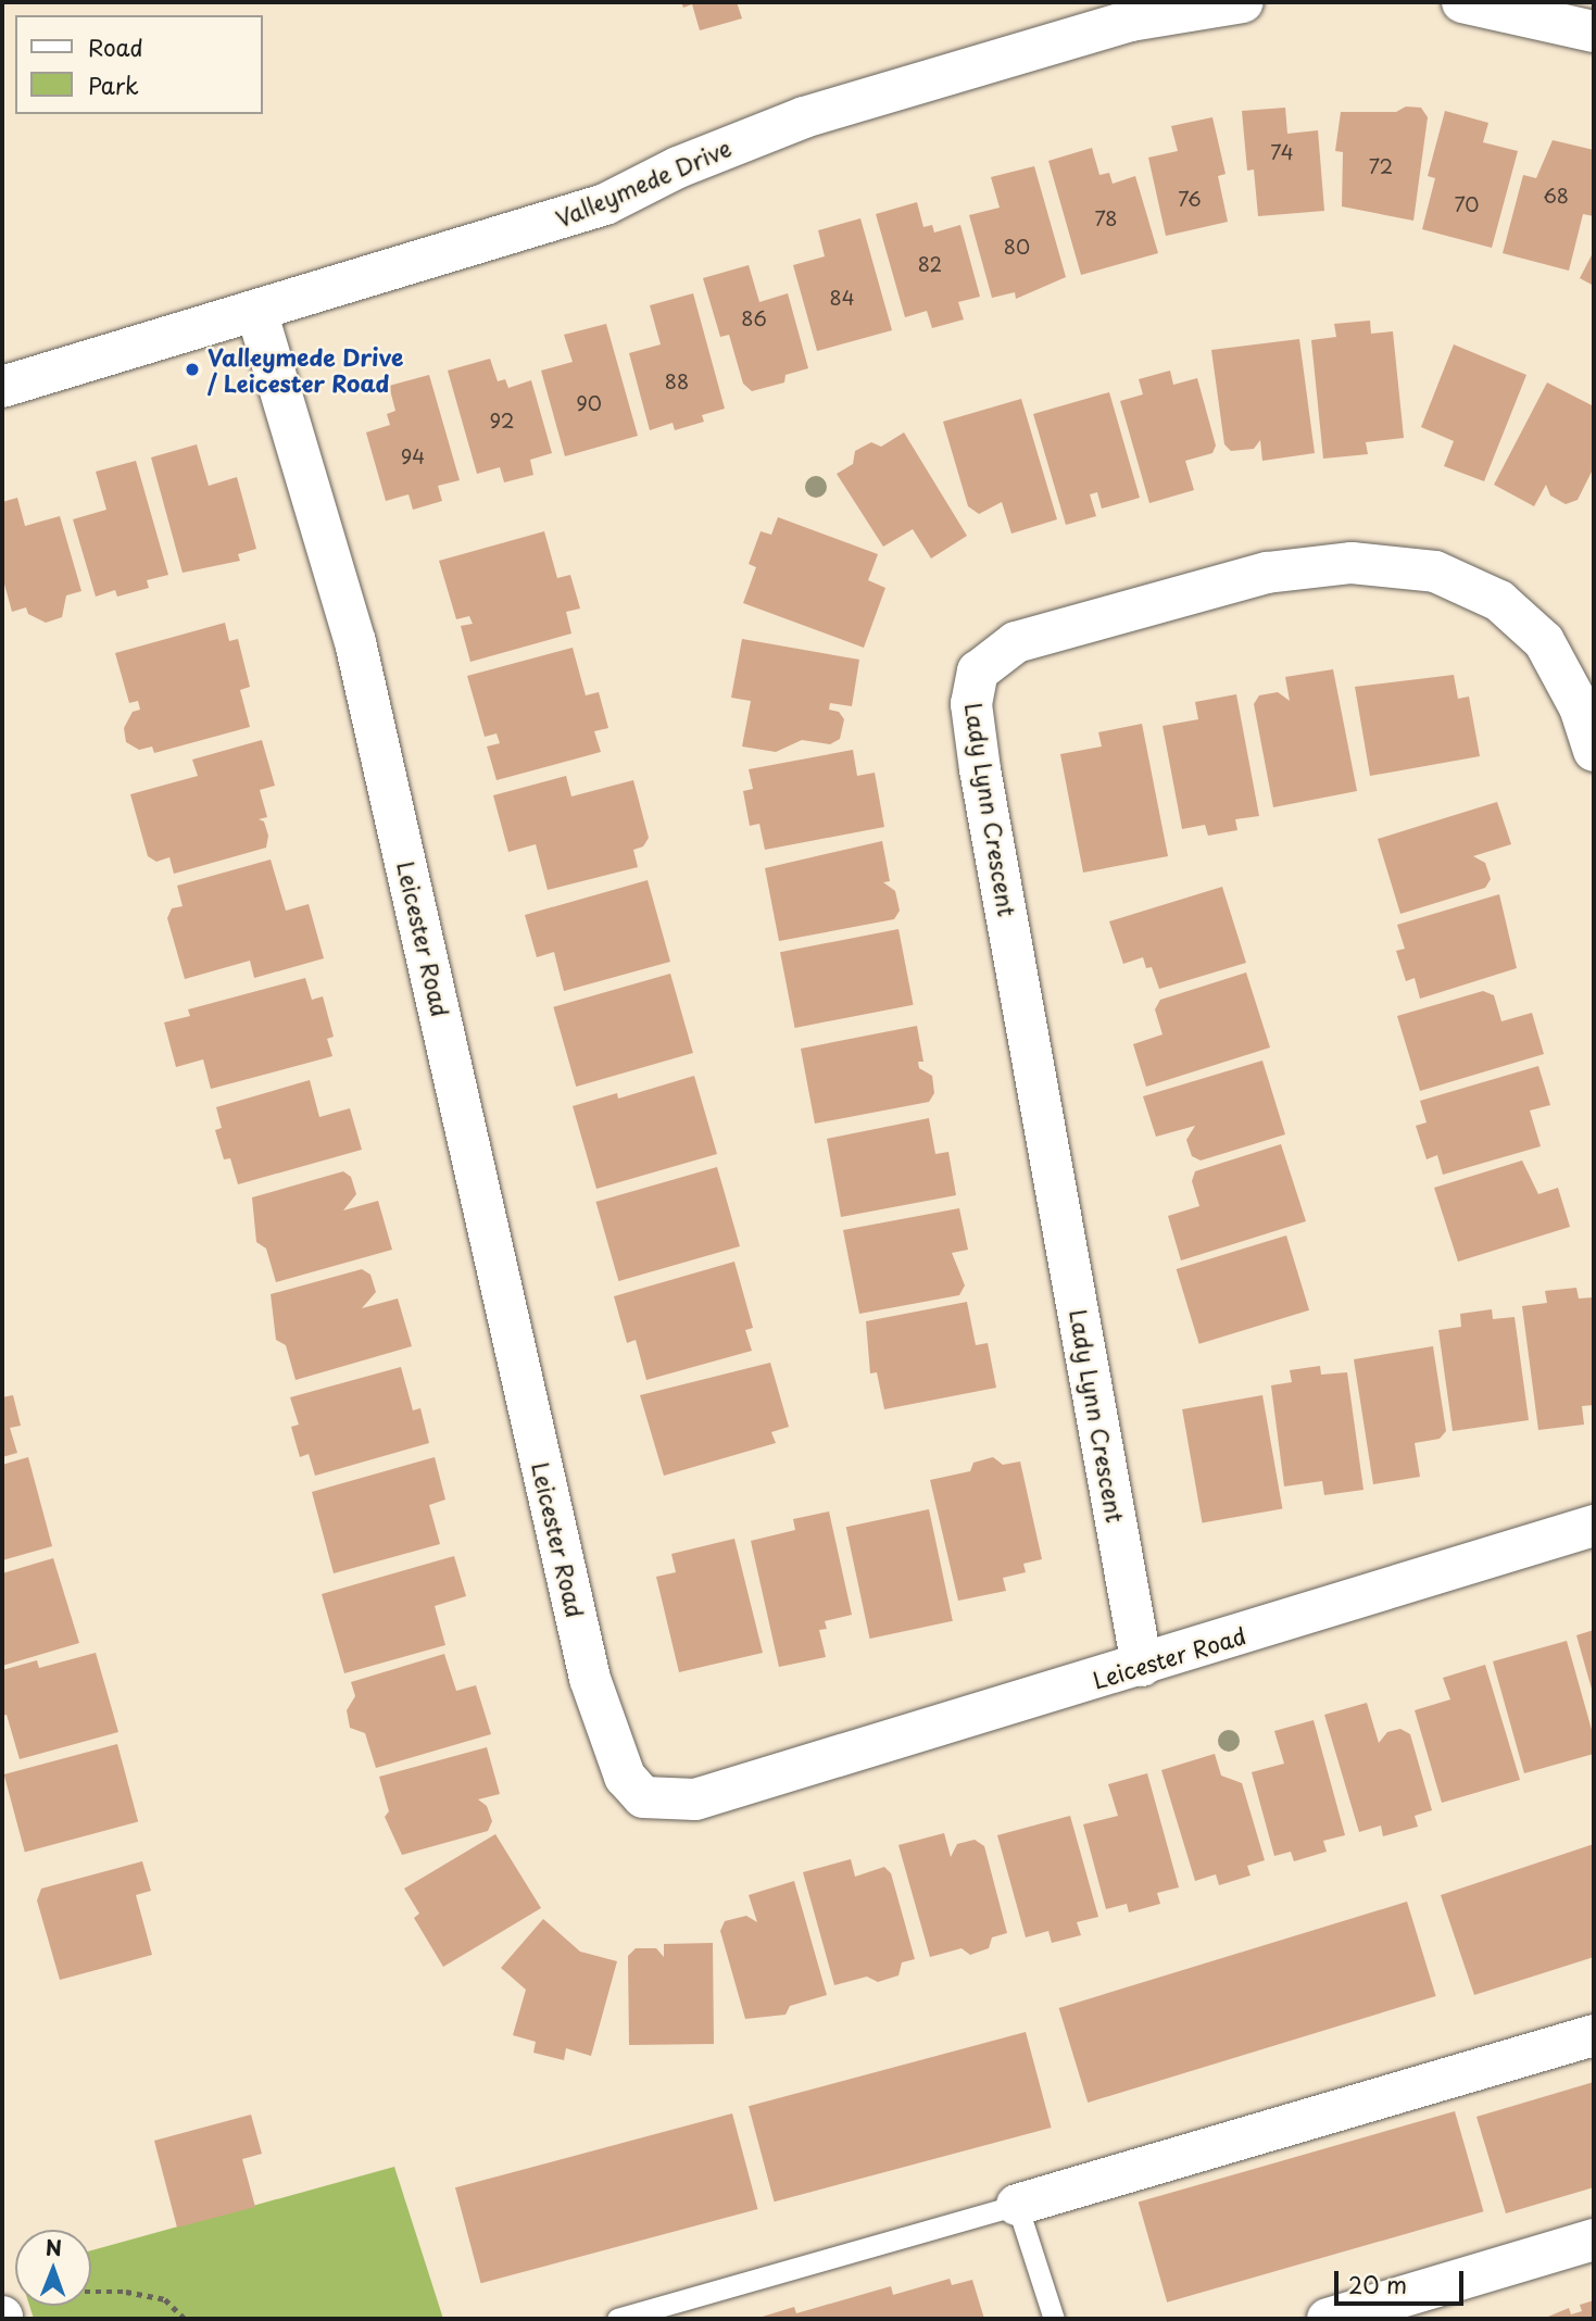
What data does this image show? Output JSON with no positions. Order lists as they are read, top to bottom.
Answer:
{
  "streets": {
    "street": ["Valleymede Drive", "Lady Lynn Crescent", "Leicester Road"]
  },
  "crossings": [
    ["Valleymede Drive", "Leicester Road"],
    ["Lady Lynn Crescent", "Leicester Road"]
  ],
  "places": ["Valleymede Drive / Leicester Road"],
  "house_numbers": [
    "74",
    "72",
    "68",
    "76",
    "70",
    "78",
    "80",
    "82",
    "84",
    "86",
    "88",
    "90",
    "92",
    "94"
  ],
  "legend": ["Road", "Park"],
  "scale_bar": "20 m",
  "north": "top"
}
